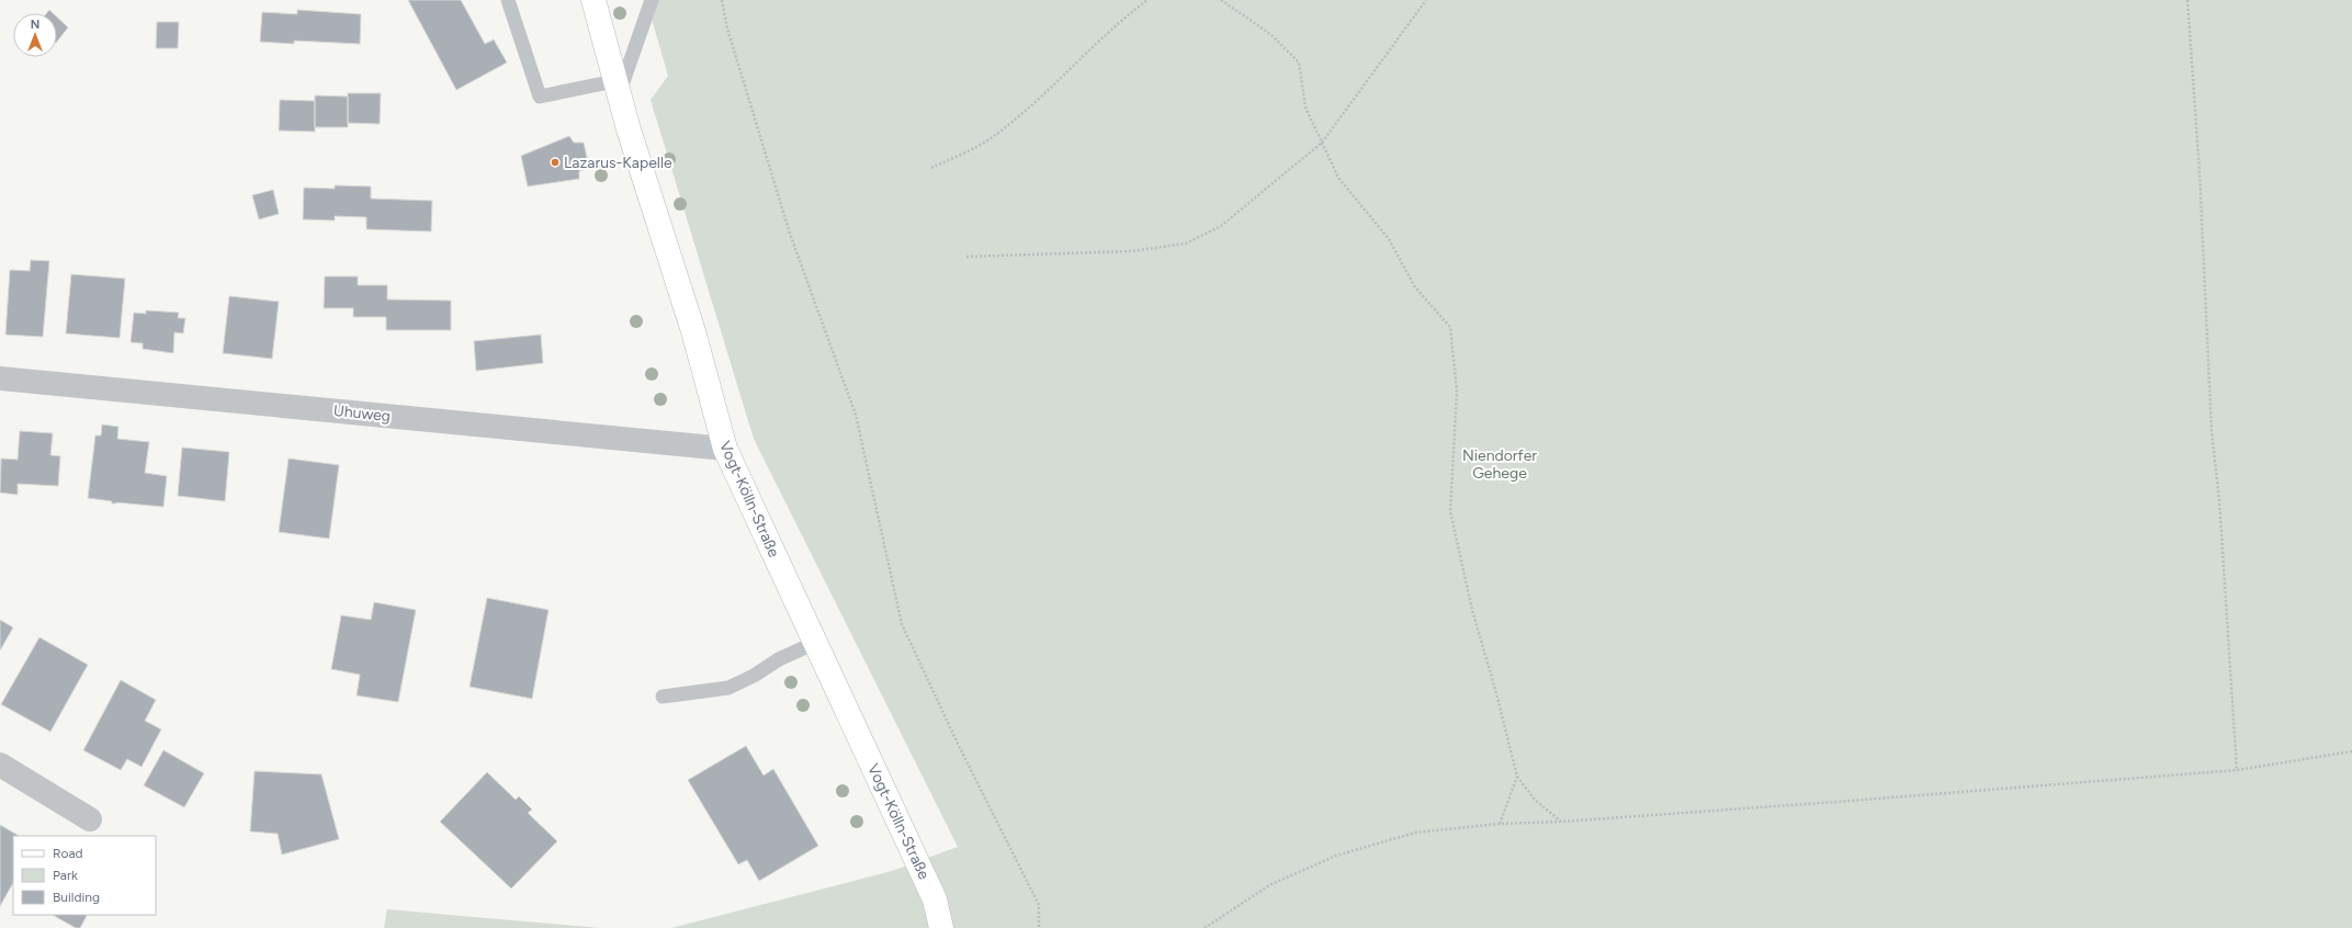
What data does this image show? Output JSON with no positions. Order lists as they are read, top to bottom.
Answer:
{
  "streets": {
    "street": ["Uhuweg", "Vogt-Kölln-Straße"]
  },
  "crossings": [
    ["Uhuweg", "Vogt-Kölln-Straße"]
  ],
  "parks": ["Niendorfer Gehege"],
  "places": ["Lazarus-Kapelle"],
  "legend": ["Road", "Park", "Building"],
  "north": "top"
}
